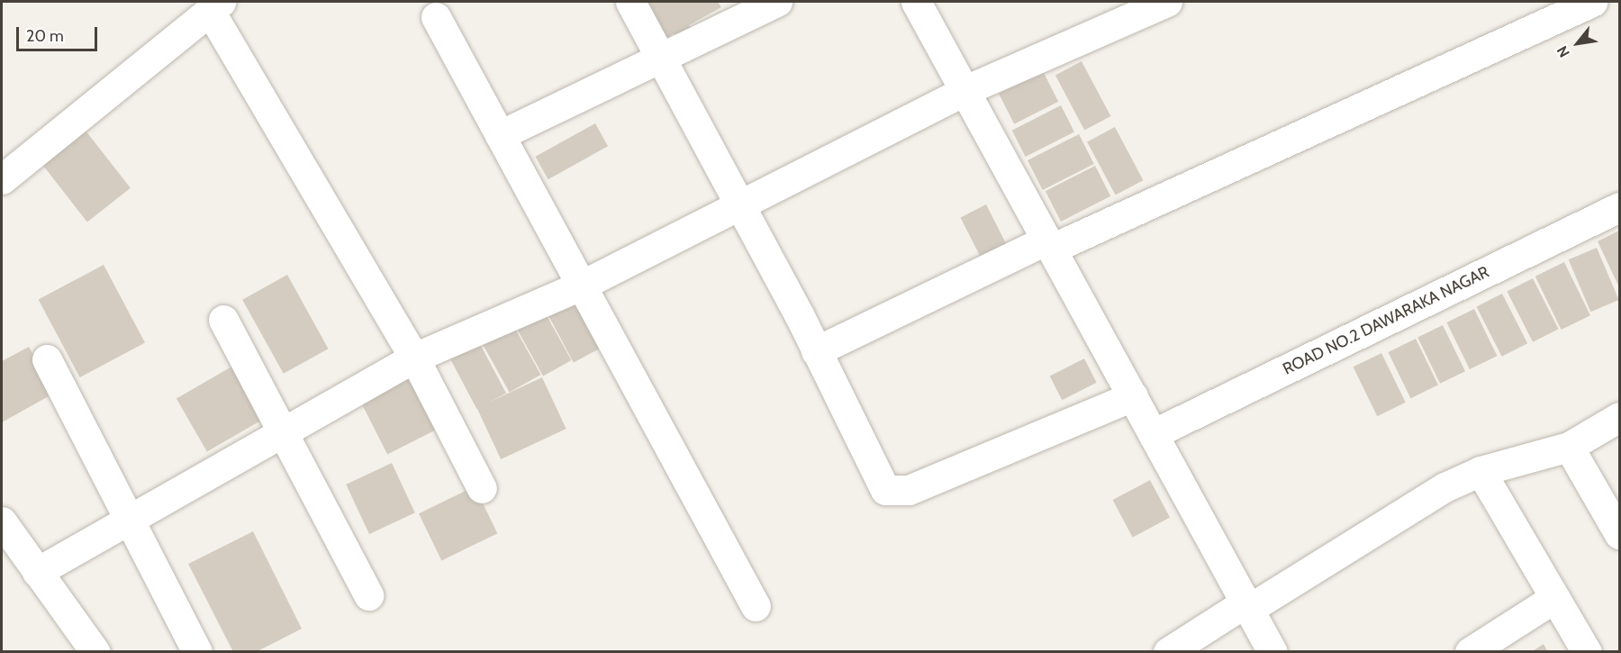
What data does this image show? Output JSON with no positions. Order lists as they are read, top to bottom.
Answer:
{
  "streets": {
    "street": ["ROAD NO.2 DAWARAKA NAGAR"]
  },
  "scale_bar": "20 m",
  "north": "bottom left"
}
